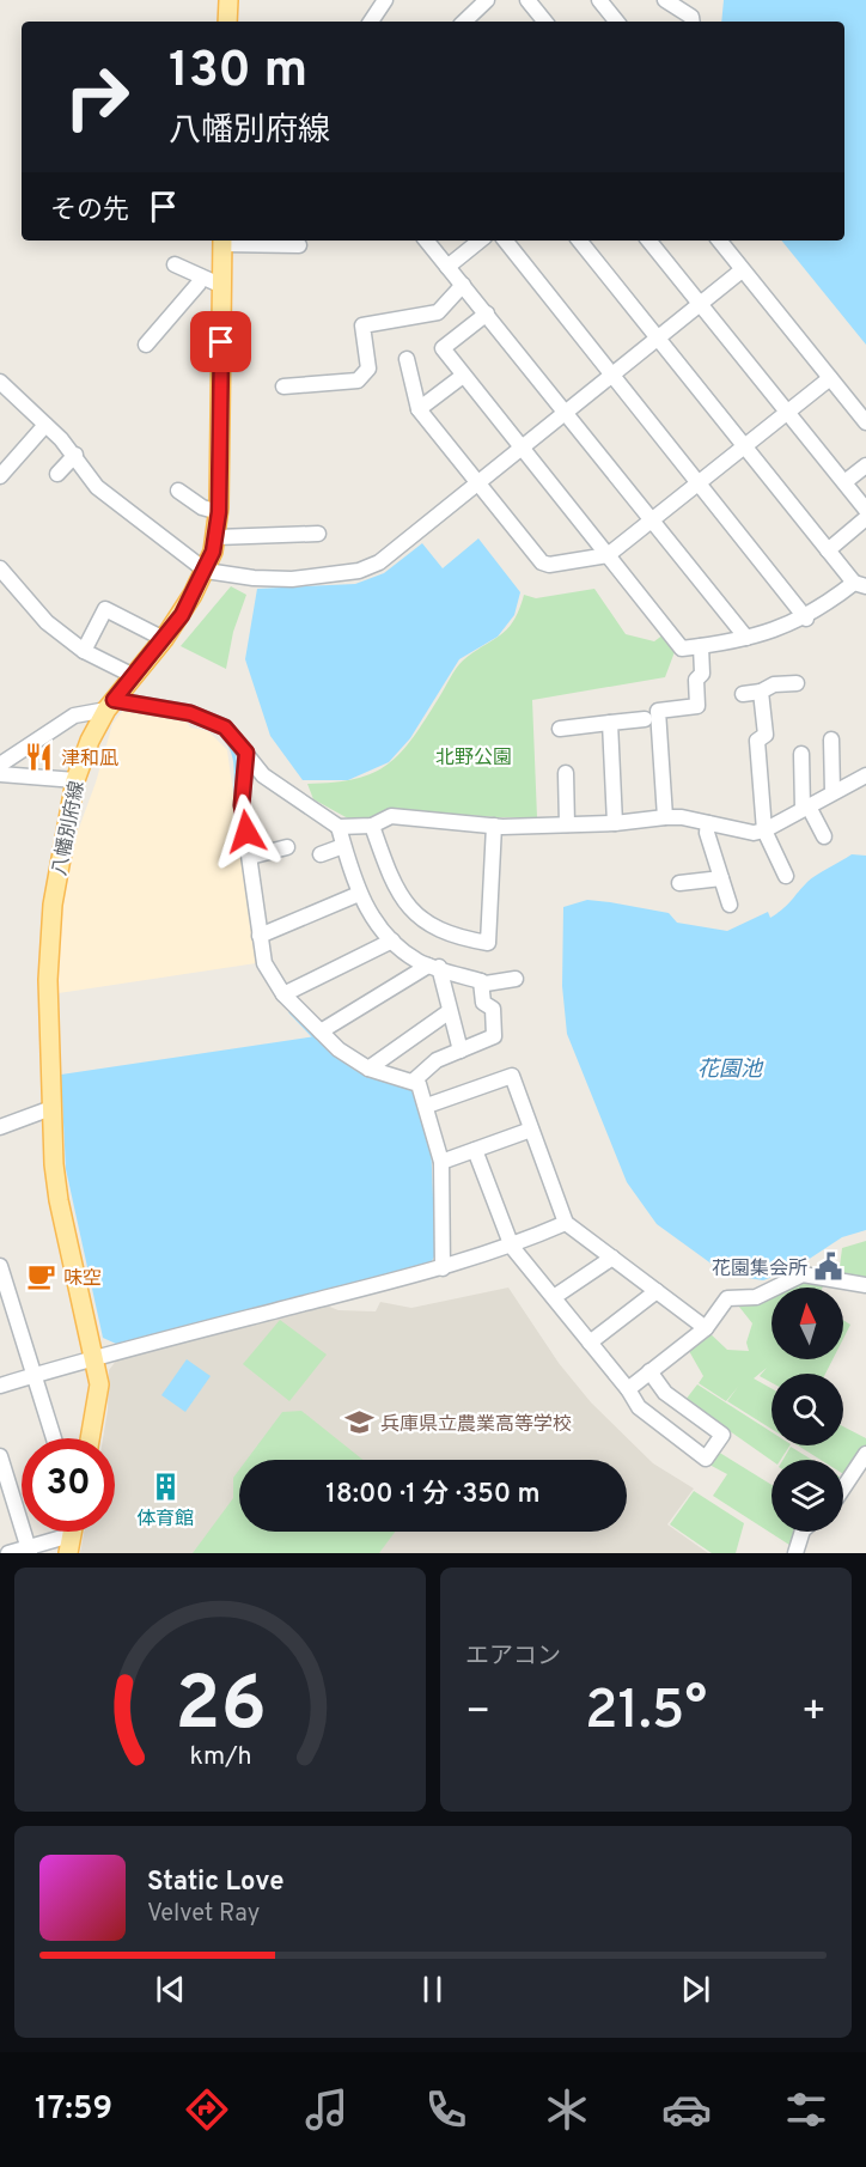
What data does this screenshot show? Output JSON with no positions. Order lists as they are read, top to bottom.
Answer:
{
  "streets": {
    "main road": ["八幡別府線"]
  },
  "water": ["花園池"],
  "parks": ["北野公園"],
  "places": {
    "restaurant": ["津和凪"],
    "public building": ["花園集会所"],
    "cafe": ["味空"],
    "school or university": ["兵庫県立農業高等学校"],
    "building": ["体育館"]
  },
  "north": "top",
  "page": {
    "turn": ["130 m", "八幡別府線"],
    "then": "その先",
    "limit": "30",
    "trip": "18:00 · 1 分 · 350 m",
    "tile": "エアコン",
    "heat": ["−", "21.5°", "+"],
    "song": ["Static Love", "Velvet Ray"],
    "tabs": "17:59",
    "gauge": ["26", "km/h"]
  }
}
